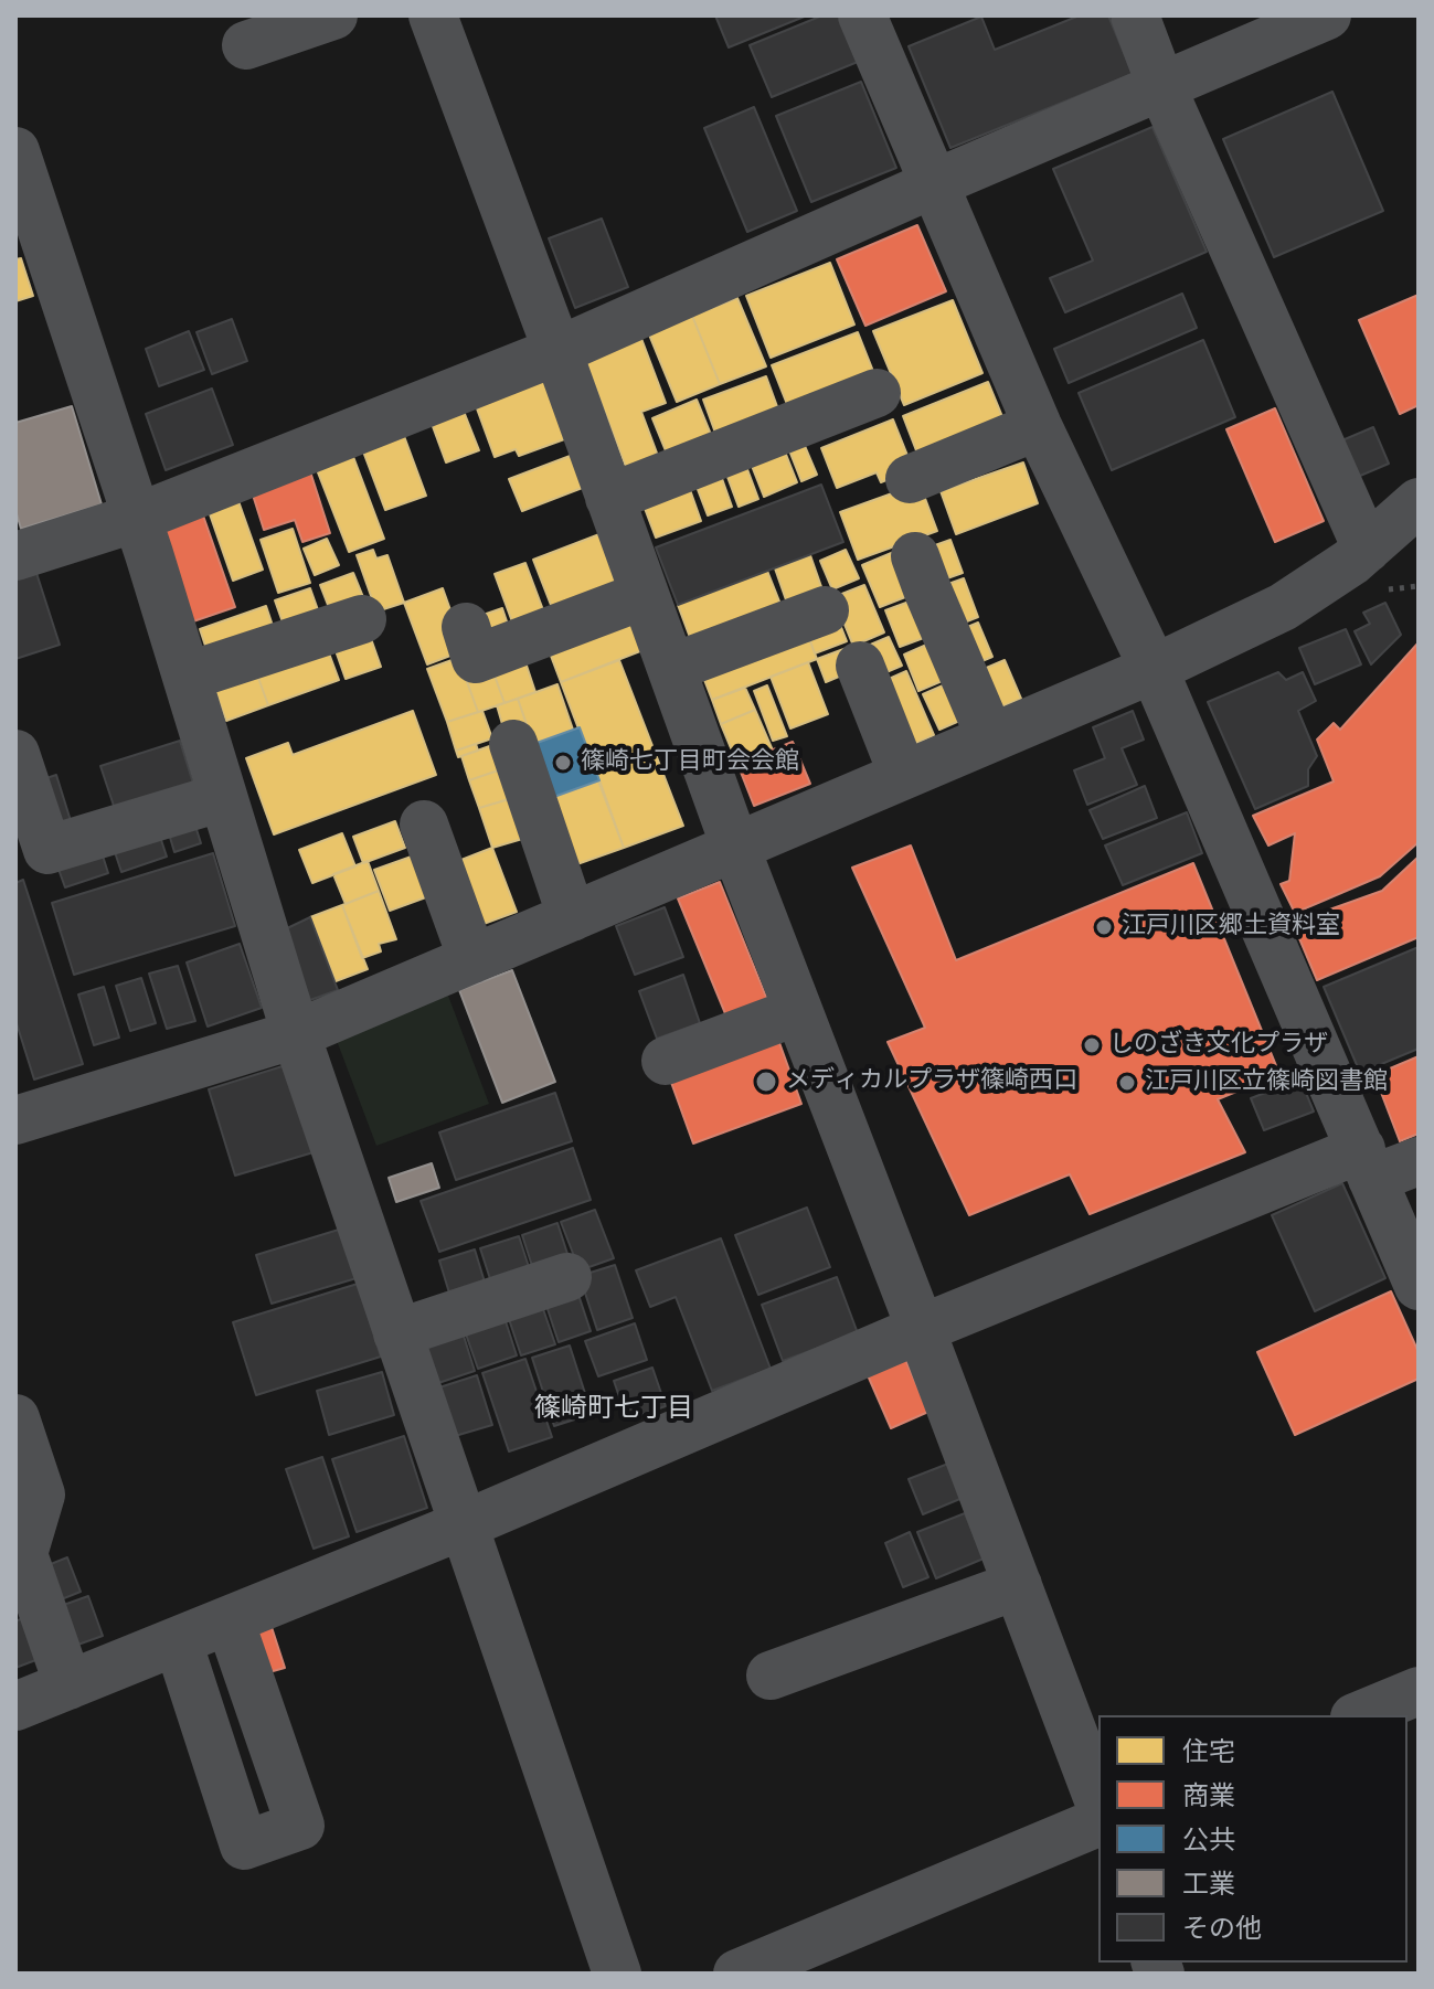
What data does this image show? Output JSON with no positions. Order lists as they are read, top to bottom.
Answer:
{
  "districts": ["篠崎町七丁目"],
  "places": [
    "篠崎七丁目町会会館",
    "江戸川区郷土資料室",
    "しのざき文化プラザ",
    "メディカルプラザ篠崎西口",
    "江戸川区立篠崎図書館"
  ],
  "legend": [
    "住宅",
    "商業",
    "公共",
    "工業",
    "その他"
  ]
}
